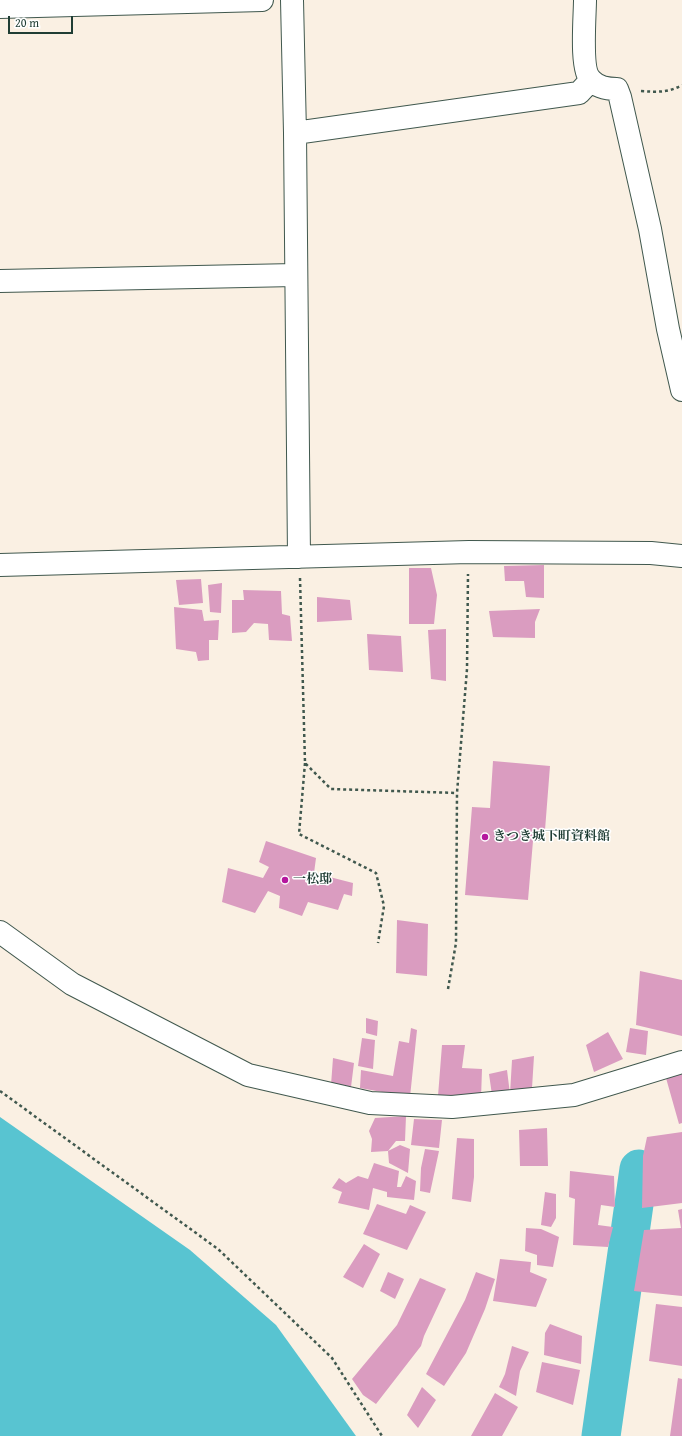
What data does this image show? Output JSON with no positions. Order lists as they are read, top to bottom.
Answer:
{
  "places": ["きつき城下町資料館", "一松邸"],
  "scale_bar": "20 m"
}
